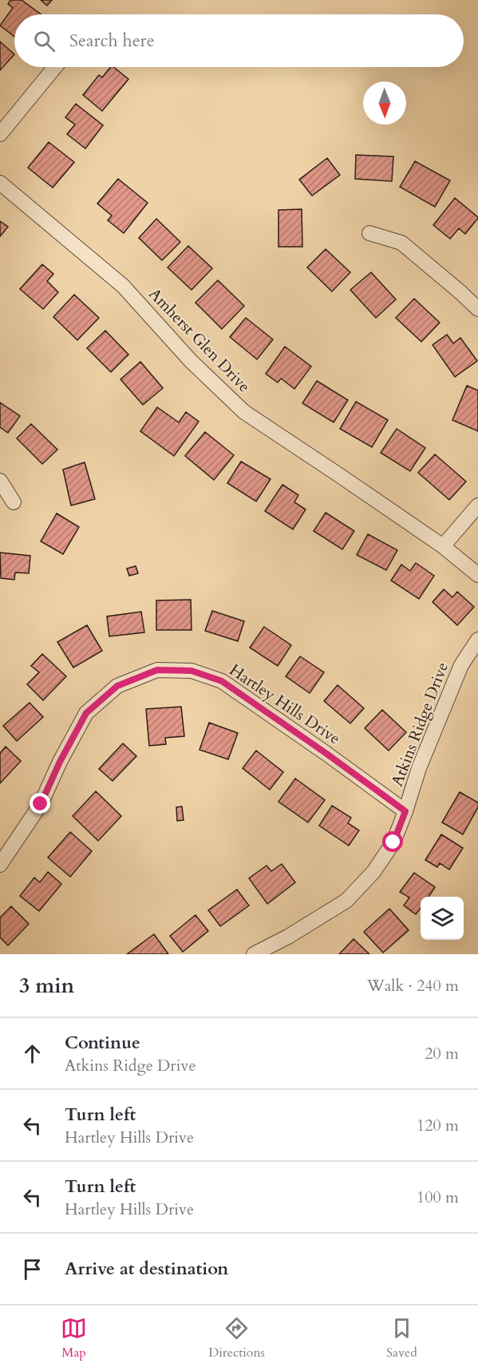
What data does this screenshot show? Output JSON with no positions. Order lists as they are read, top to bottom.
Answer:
{
  "streets": {
    "street": ["Amherst Glen Drive", "Hartley Hills Drive", "Atkins Ridge Drive"]
  },
  "crossings": [
    ["Hartley Hills Drive", "Atkins Ridge Drive"]
  ],
  "north": "bottom",
  "page": {
    "search": "Search here",
    "heading": ["3 min", "Walk · 240 m"],
    "list": [
      ["Continue", "Atkins Ridge Drive", "20 m"],
      ["Turn left", "Hartley Hills Drive", "120 m"],
      ["Turn left", "Hartley Hills Drive", "100 m"],
      "Arrive at destination"
    ],
    "nav": ["Map", "Directions", "Saved"]
  }
}
